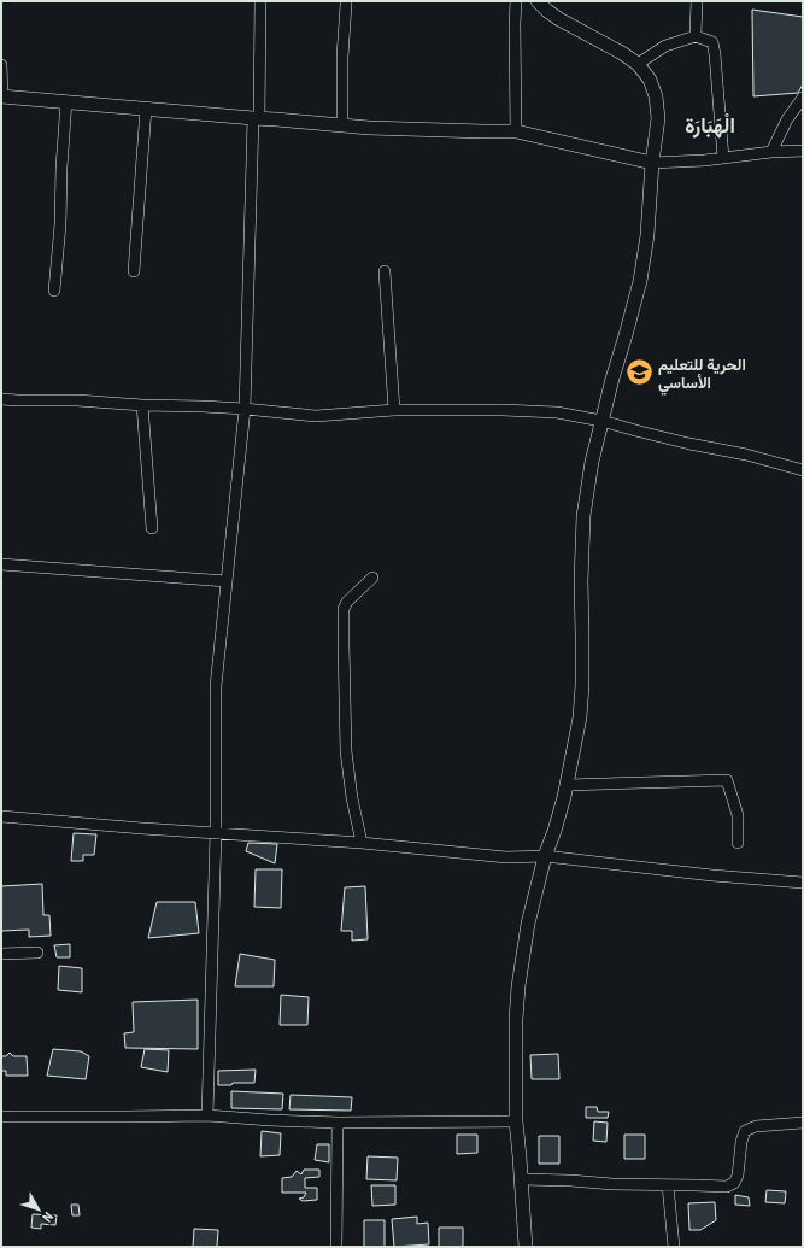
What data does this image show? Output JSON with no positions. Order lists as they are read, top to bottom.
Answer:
{
  "districts": ["الْهَبَارَة"],
  "places": {
    "school or university": ["الحرية للتعليم الأساسي"]
  },
  "north": "bottom right"
}
